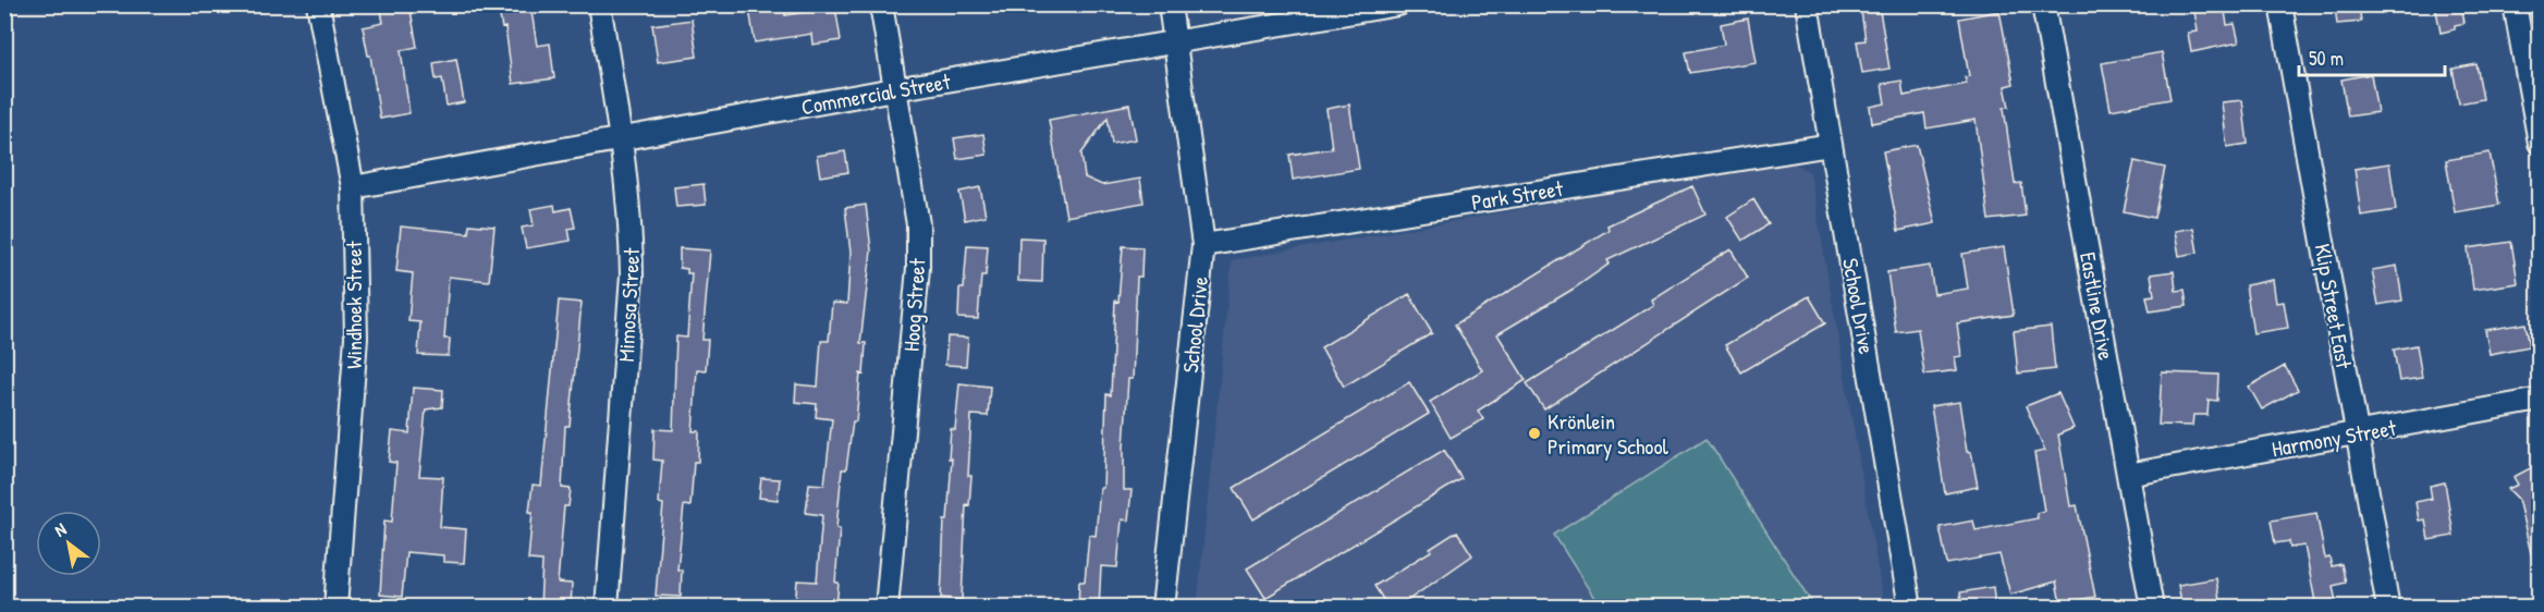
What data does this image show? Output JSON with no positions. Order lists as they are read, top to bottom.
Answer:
{
  "streets": {
    "street": [
      "Commercial Street",
      "Park Street",
      "Windhoek Street",
      "Mimosa Street",
      "Hoog Street",
      "School Drive",
      "Eastline Drive",
      "Klip Street East",
      "Harmony Street"
    ]
  },
  "crossings": [
    ["Commercial Street", "Windhoek Street"],
    ["Commercial Street", "Mimosa Street"],
    ["Commercial Street", "Hoog Street"],
    ["Commercial Street", "School Drive"],
    ["Park Street", "School Drive"],
    ["Eastline Drive", "Harmony Street"],
    ["Klip Street East", "Harmony Street"]
  ],
  "places": ["Krönlein Primary School"],
  "scale_bar": "50 m",
  "north": "top left"
}
